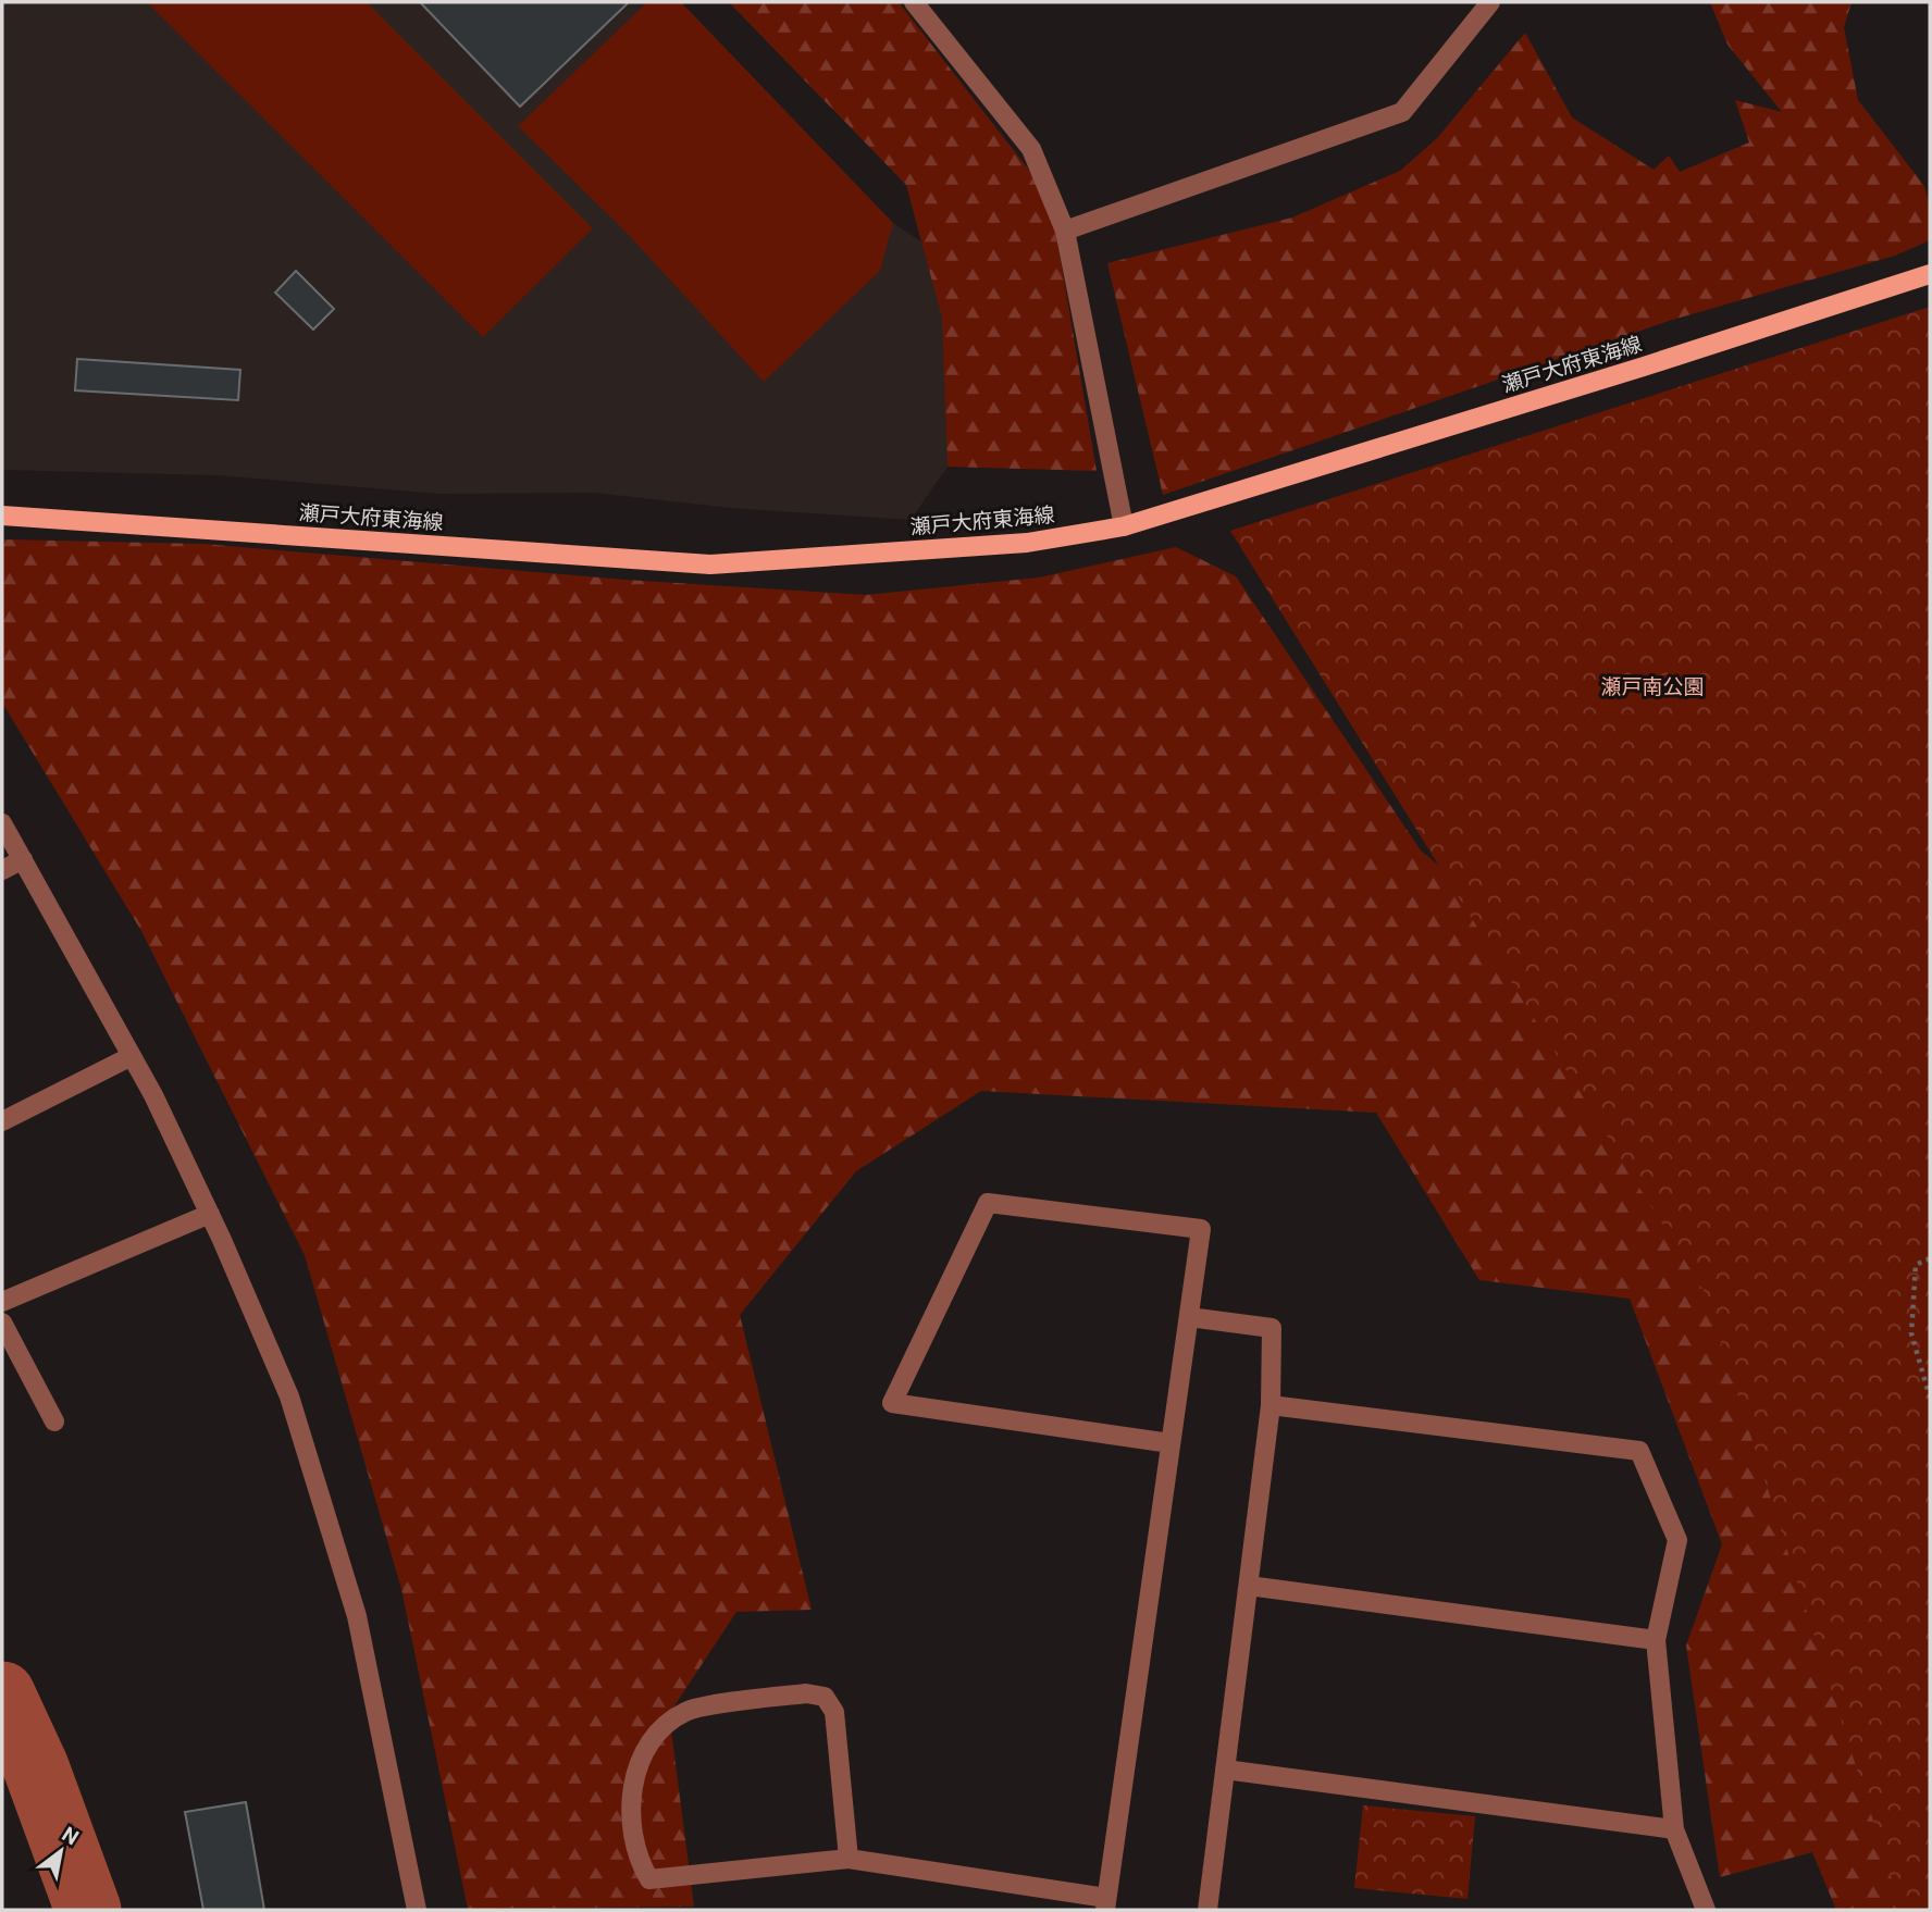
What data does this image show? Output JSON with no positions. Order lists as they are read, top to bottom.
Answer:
{
  "streets": {
    "main road": ["瀬戸大府東海線"]
  },
  "parks": ["瀬戸南公園"],
  "north": "top right"
}
